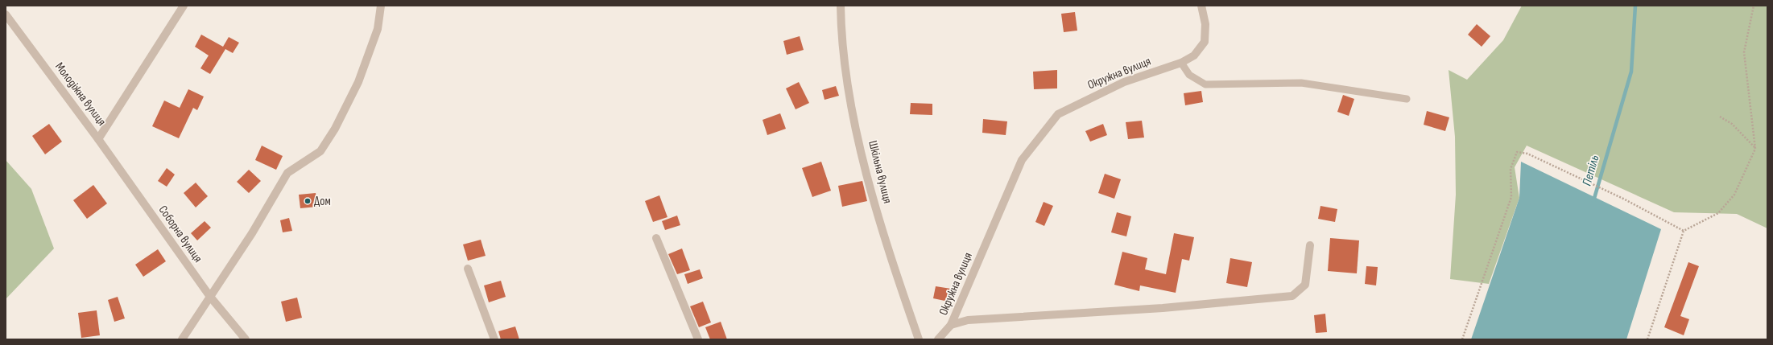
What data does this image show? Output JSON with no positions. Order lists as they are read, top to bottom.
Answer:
{
  "streets": {
    "street": [
      "Окружна вулиця",
      "Молодіжна вулиця",
      "Шкільна вулиця",
      "Соборна вулиця"
    ]
  },
  "crossings": [
    ["Молодіжна вулиця", "Соборна вулиця"]
  ],
  "water": ["Петіль"],
  "places": ["Дом"]
}
